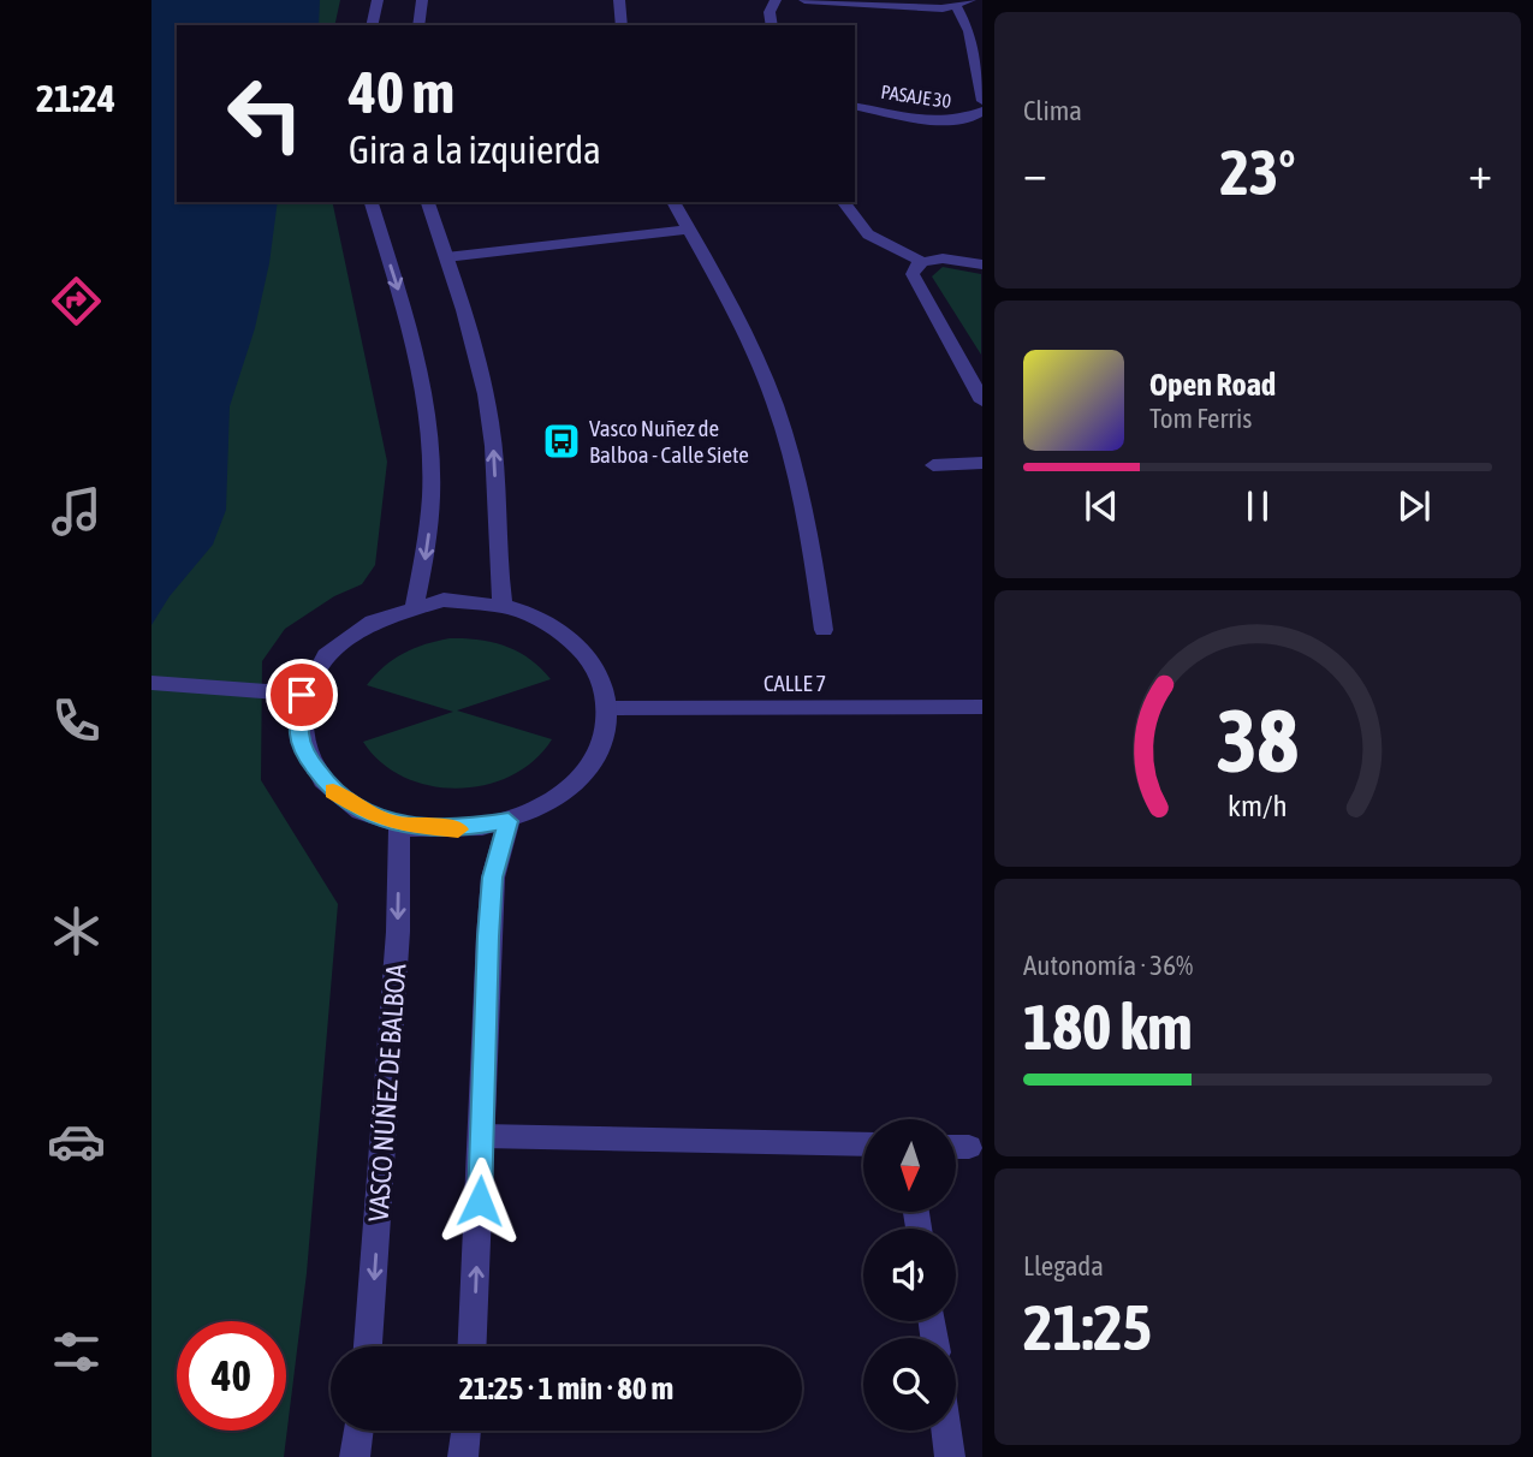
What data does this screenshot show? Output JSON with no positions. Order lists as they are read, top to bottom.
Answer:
{
  "streets": {
    "street": ["PASAJE 30", "CALLE 7", "VASCO NÚÑEZ DE BALBOA"]
  },
  "crossings": [
    ["CALLE 7", "VASCO NÚÑEZ DE BALBOA"]
  ],
  "places": {
    "bus stop": ["Vasco Nuñez de Balboa - Calle Siete"]
  },
  "north": "bottom",
  "page": {
    "tabs": "21:24",
    "tile": [
      "Clima",
      ["Autonomía · 36%", "180 km"],
      ["Llegada", "21:25"]
    ],
    "turn": ["40 m", "Gira a la izquierda"],
    "heat": ["−", "23°", "+"],
    "song": ["Open Road", "Tom Ferris"],
    "limit": "40",
    "trip": "21:25 · 1 min · 80 m",
    "gauge": ["38", "km/h"]
  }
}
